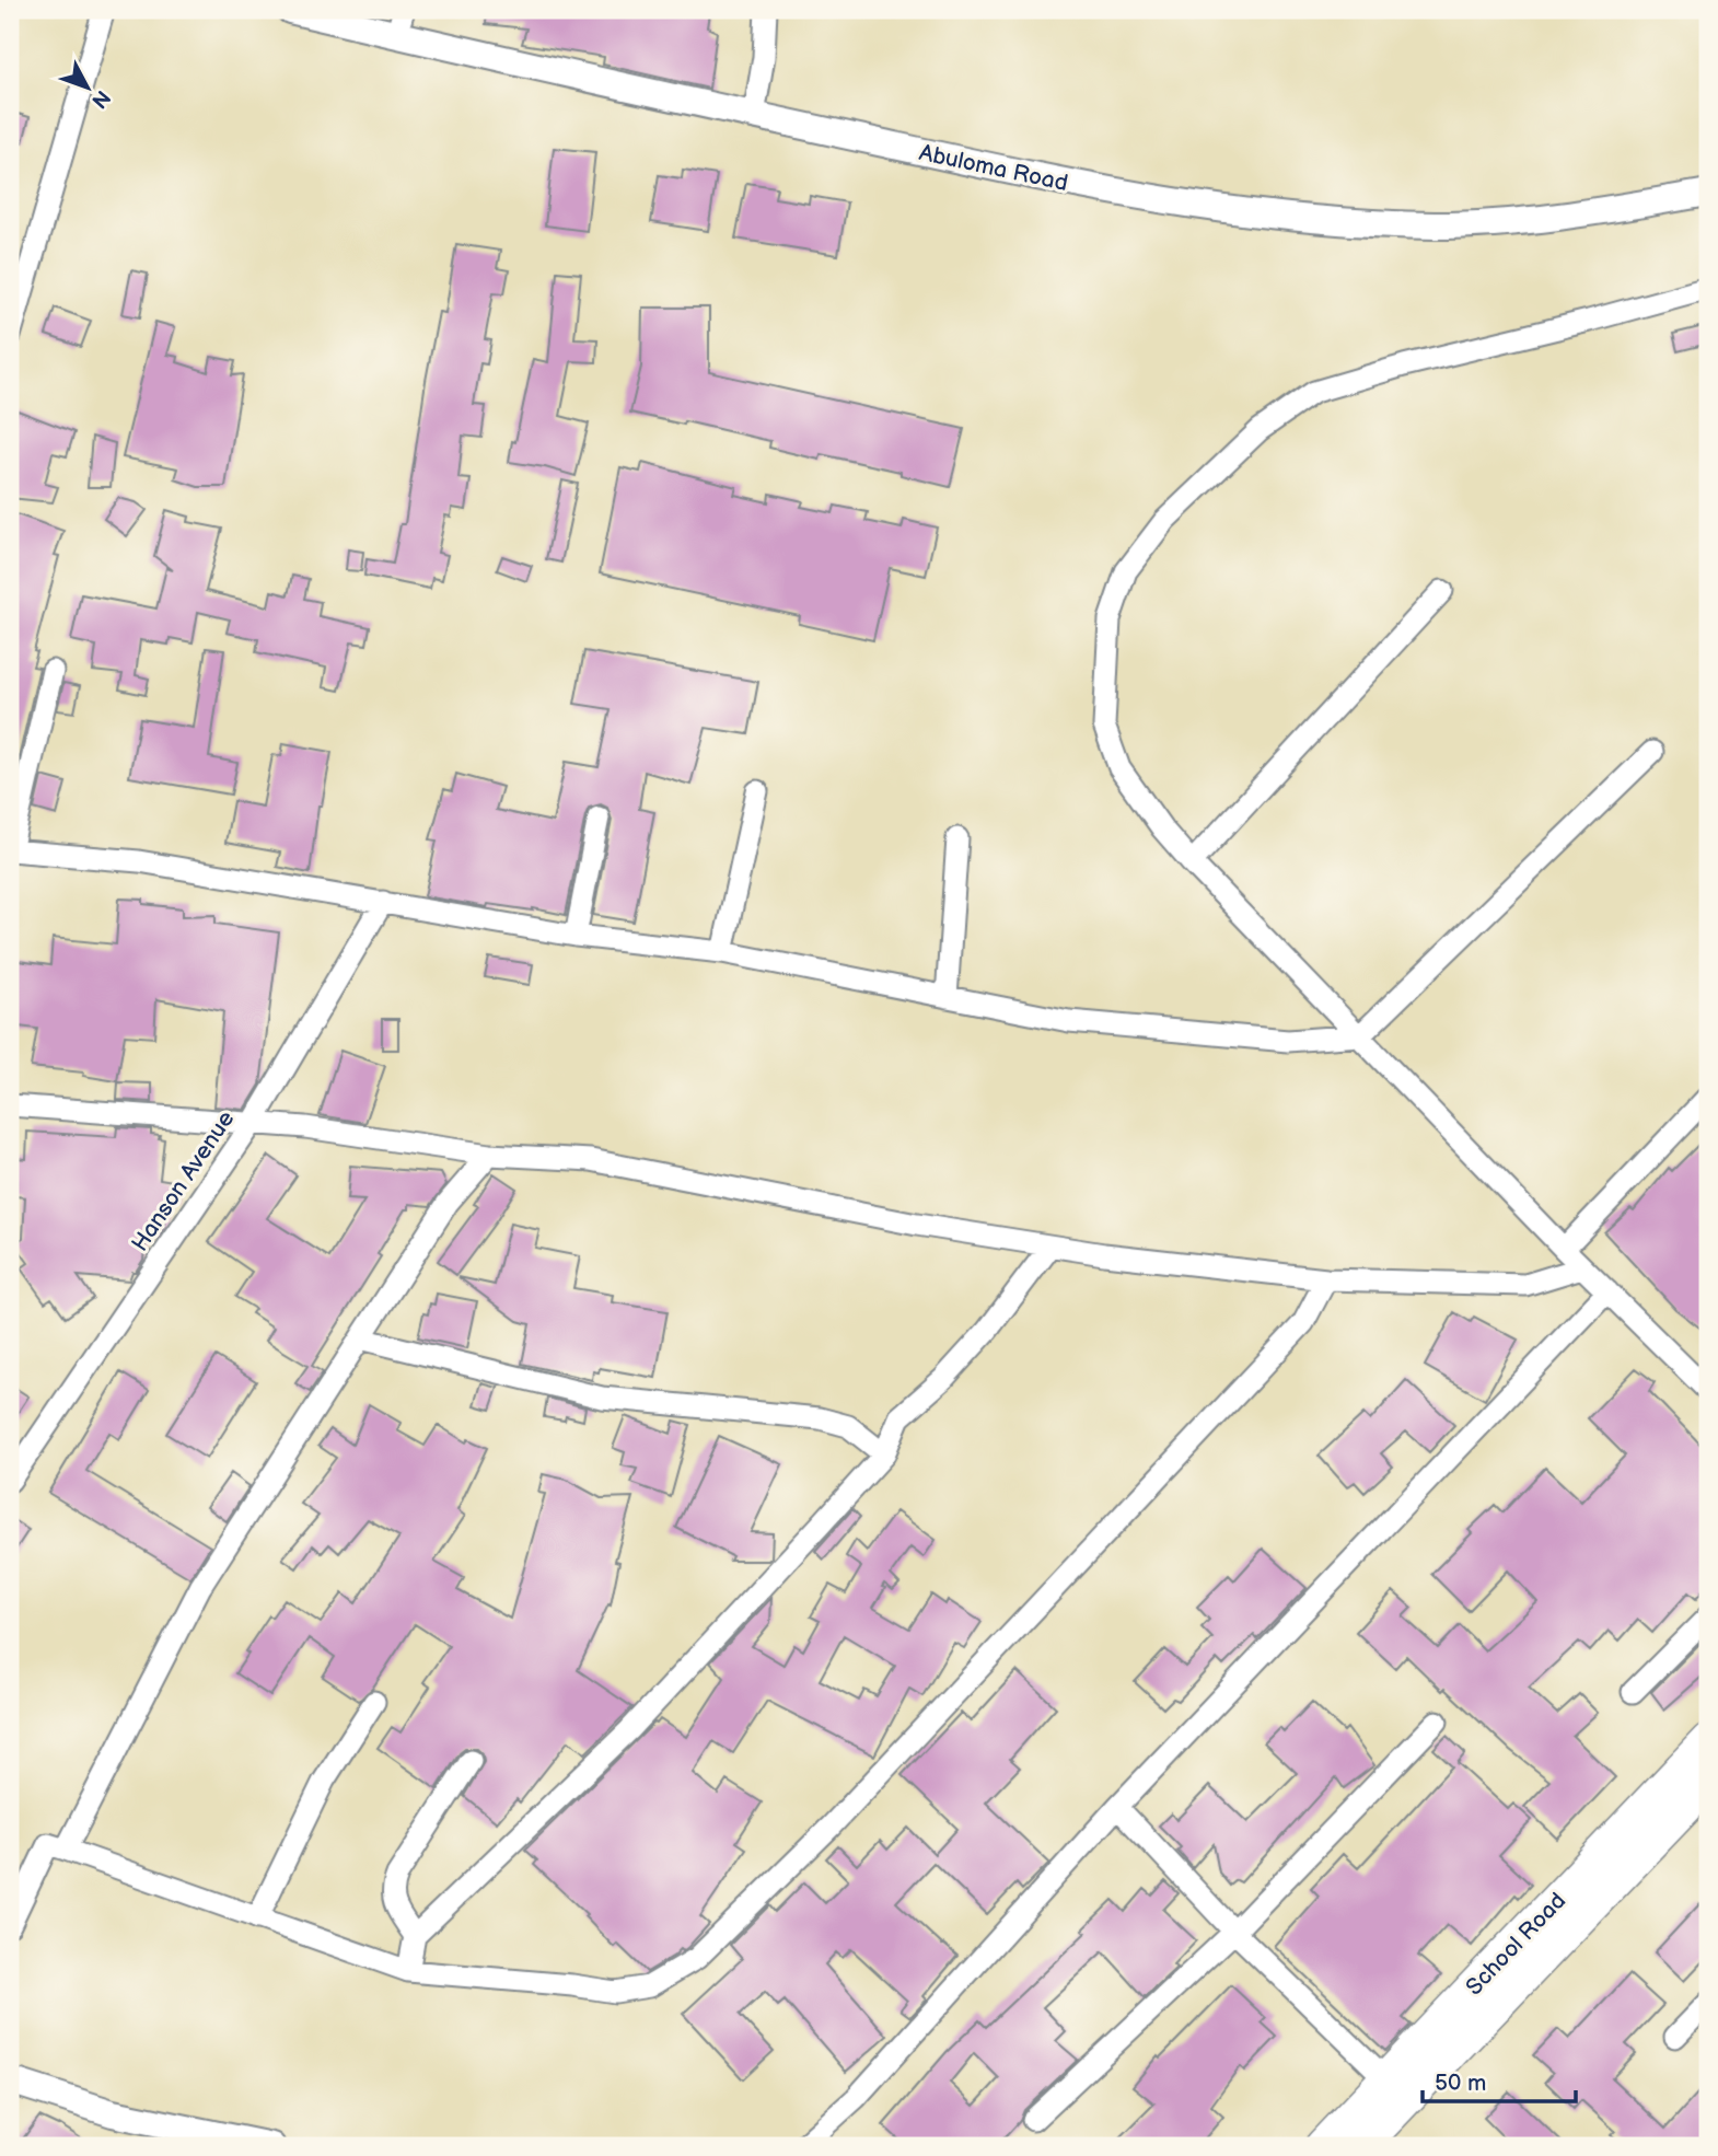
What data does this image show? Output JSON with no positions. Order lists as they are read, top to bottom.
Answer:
{
  "streets": {
    "main road": ["School Road"],
    "street": ["Abuloma Road", "Hanson Avenue"]
  },
  "scale_bar": "50 m",
  "north": "bottom right"
}
